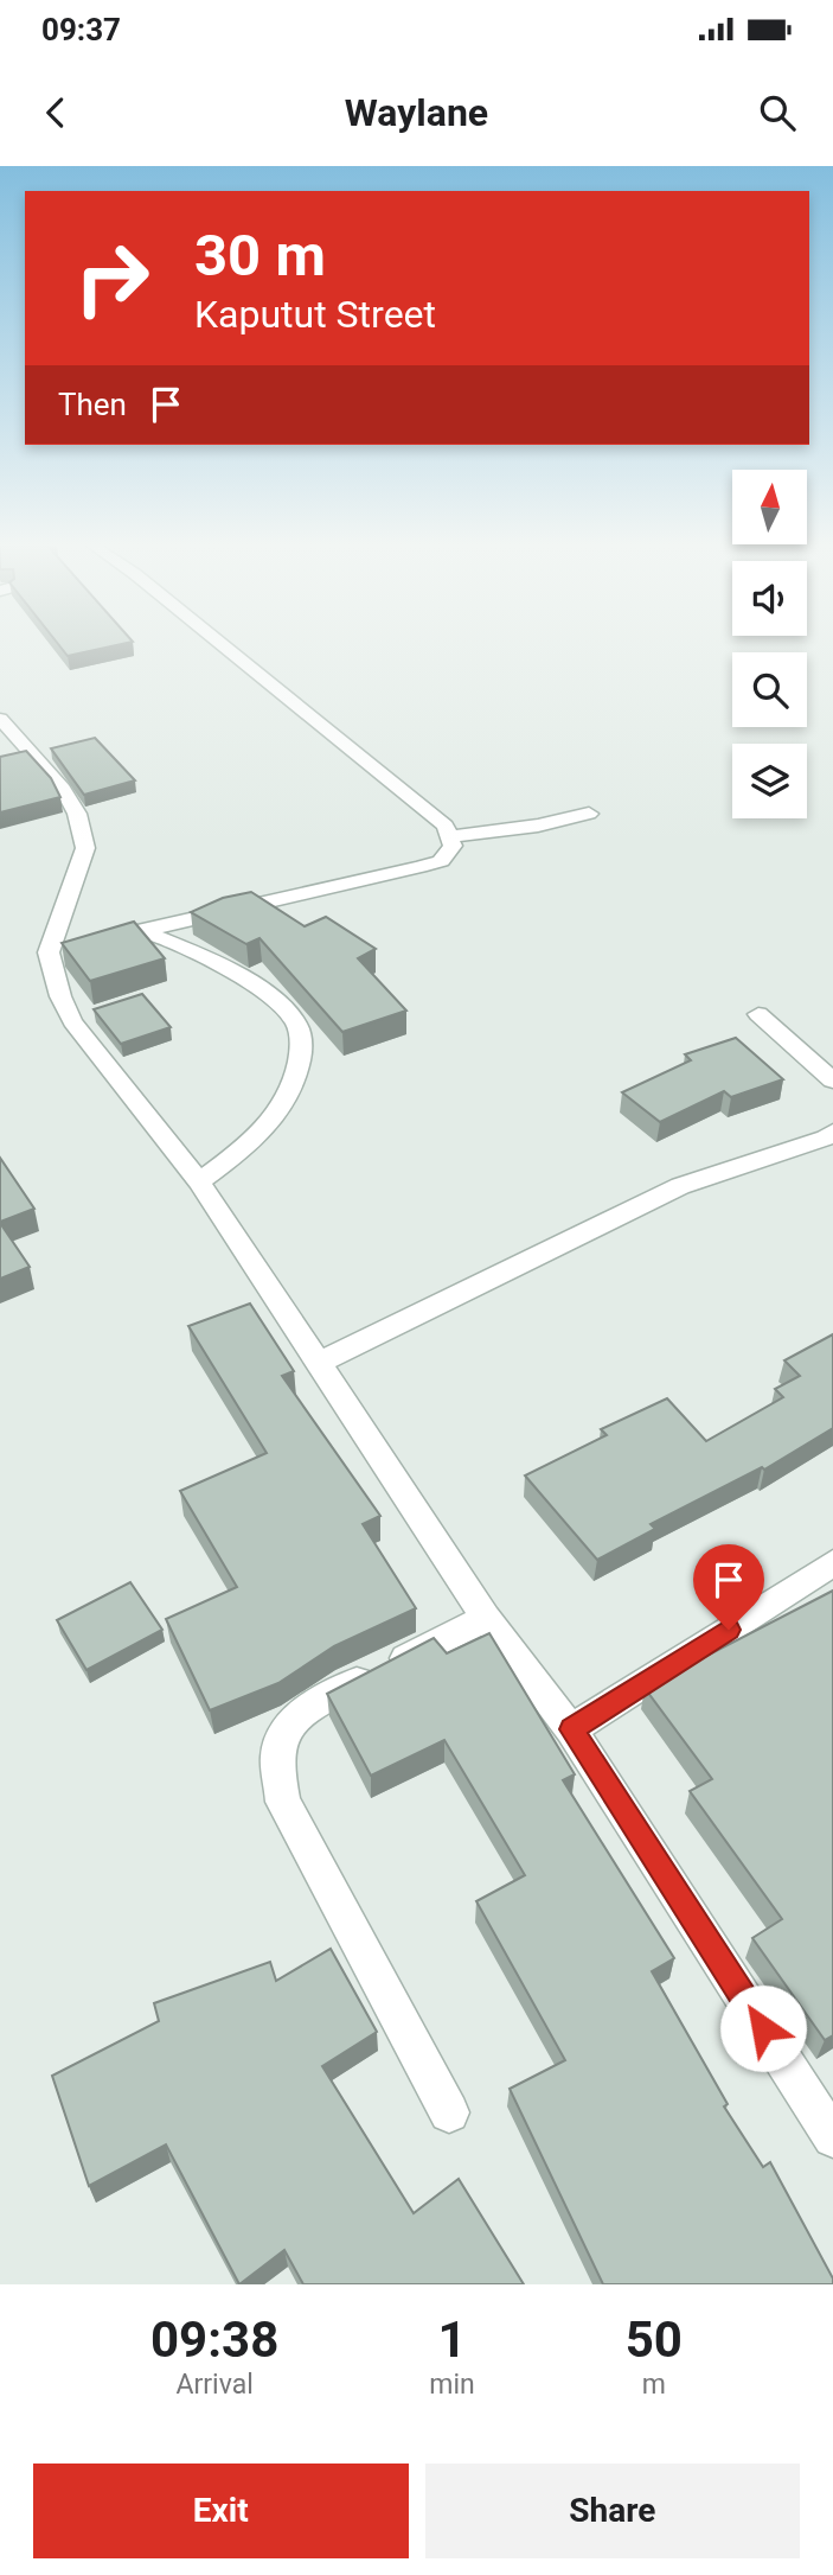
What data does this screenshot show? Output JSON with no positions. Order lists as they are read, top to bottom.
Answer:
{
  "north": "top",
  "page": {
    "status": "09:37",
    "header": "Waylane",
    "turn": ["30 m", "Kaputut Street"],
    "then": "Then",
    "eta": [
      "09:38",
      "Arrival",
      "1",
      "min",
      "50",
      "m"
    ],
    "buttons": ["Exit", "Share"]
  }
}
